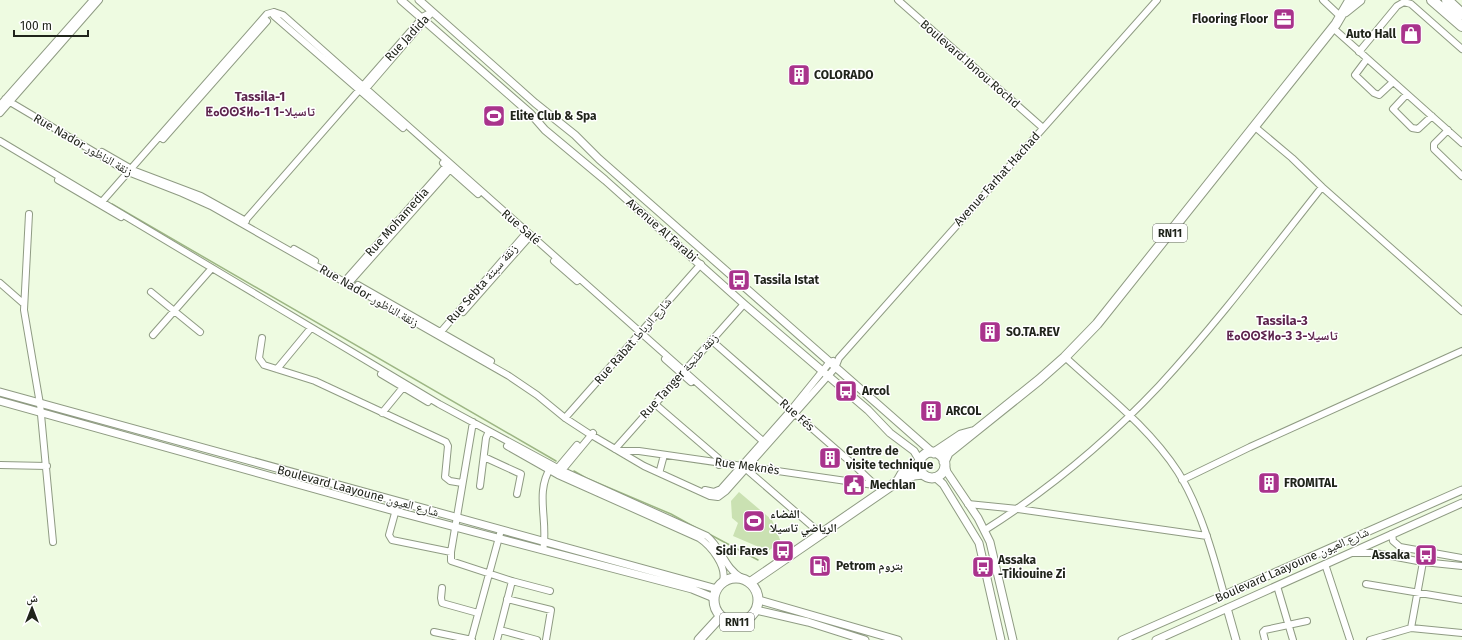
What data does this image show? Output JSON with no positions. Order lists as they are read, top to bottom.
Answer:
{
  "streets": {
    "main road": ["RN11"],
    "street": [
      "Rue Jadida",
      "Boulevard Ibnou Rochd",
      "Rue Nador زنقة الناظور",
      "Avenue Farhat Hachad",
      "Rue Mohamedia",
      "Rue Salé",
      "Avenue Al Farabi",
      "Rue Sebta زنقة سبتة",
      "Rue Rabat شارع الرباط",
      "Rue Tanger زنقة طنجة",
      "Rue Fés",
      "Rue Meknès",
      "Boulevard Laayoune شارع العيون"
    ]
  },
  "crossings": [
    ["Rue Jadida", "Rue Nador زنقة الناظور"],
    ["Rue Jadida", "Rue Salé"],
    ["Rue Jadida", "Avenue Al Farabi"],
    ["Boulevard Ibnou Rochd", "Avenue Farhat Hachad"],
    ["Rue Nador زنقة الناظور", "Avenue Farhat Hachad"],
    ["Rue Nador زنقة الناظور", "Rue Mohamedia"],
    ["Rue Nador زنقة الناظور", "Rue Salé"],
    ["Rue Nador زنقة الناظور", "Rue Sebta زنقة سبتة"],
    ["Rue Nador زنقة الناظور", "Rue Rabat شارع الرباط"],
    ["Rue Nador زنقة الناظور", "Rue Tanger زنقة طنجة"],
    ["Rue Nador زنقة الناظور", "Rue Meknès"],
    ["Avenue Farhat Hachad", "Rue Salé"],
    ["Avenue Farhat Hachad", "Avenue Al Farabi"],
    ["Avenue Farhat Hachad", "Rue Fés"],
    ["Avenue Farhat Hachad", "Rue Meknès"],
    ["Rue Mohamedia", "Rue Salé"],
    ["Rue Salé", "Rue Sebta زنقة سبتة"],
    ["Rue Salé", "Rue Rabat شارع الرباط"],
    ["Rue Salé", "Rue Tanger زنقة طنجة"],
    ["Avenue Al Farabi", "RN11"],
    ["Avenue Al Farabi", "Rue Rabat شارع الرباط"],
    ["Avenue Al Farabi", "Rue Tanger زنقة طنجة"],
    ["RN11", "Rue Fés"],
    ["RN11", "Rue Meknès"],
    ["RN11", "Boulevard Laayoune شارع العيون"],
    ["Rue Tanger زنقة طنجة", "Rue Fés"],
    ["Rue Tanger زنقة طنجة", "Rue Meknès"],
    ["Rue Fés", "Rue Meknès"]
  ],
  "districts": ["Tassila-1 ⵟⴰⵙⵙⵉⵍⴰ-1 1-تاسيلا", "Tassila-3 ⵟⴰⵙⵙⵉⵍⴰ-3 3-تاسيلا"],
  "places": {
    "office": ["Flooring Floor"],
    "shop": ["Auto Hall"],
    "building": [
      "COLORADO",
      "SO.TA.REV",
      "ARCOL",
      "Centre de visite technique",
      "FROMITAL"
    ],
    "sports": ["Elite Club & Spa", "الفضاء الرياضي تاسيلا"],
    "bus stop": [
      "Tassila Istat",
      "Arcol",
      "Sidi Fares",
      "Assaka",
      "Assaka -Tikiouine Zi"
    ],
    "public building": ["Mechlan"],
    "fuel station": ["Petrom بتروم"]
  },
  "scale_bar": "100 m",
  "north": "top"
}
